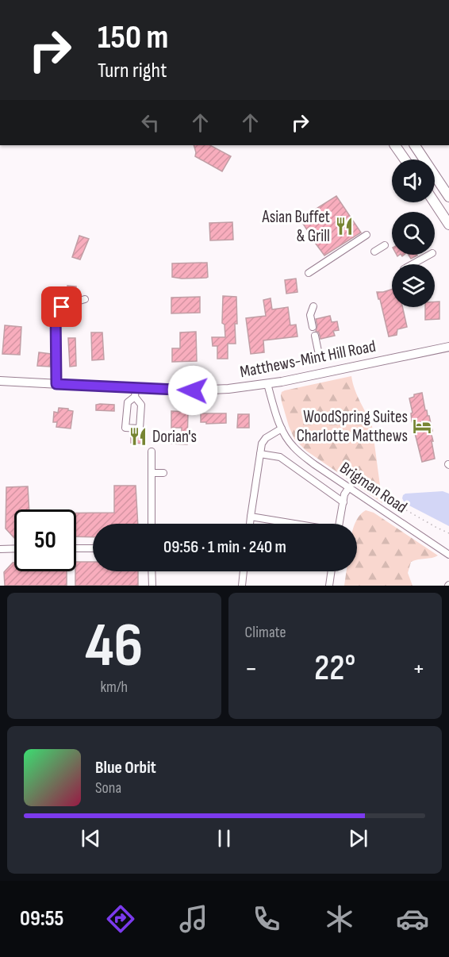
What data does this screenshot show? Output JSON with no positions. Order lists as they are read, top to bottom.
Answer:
{
  "streets": {
    "main road": ["Matthews-Mint Hill Road"],
    "street": ["Brigman Road"]
  },
  "crossings": [
    ["Matthews-Mint Hill Road", "Brigman Road"]
  ],
  "places": {
    "restaurant": ["Asian Buffet & Grill", "Dorian's"],
    "hotel": ["WoodSpring Suites Charlotte Matthews"]
  },
  "page": {
    "turn": ["150 m", "Turn right"],
    "limit": "50",
    "trip": "09:56 · 1 min · 240 m",
    "tile": [
      ["46", "km/h"],
      "Climate"
    ],
    "heat": ["−", "22°", "+"],
    "song": ["Blue Orbit", "Sona"],
    "tabs": "09:55"
  }
}
